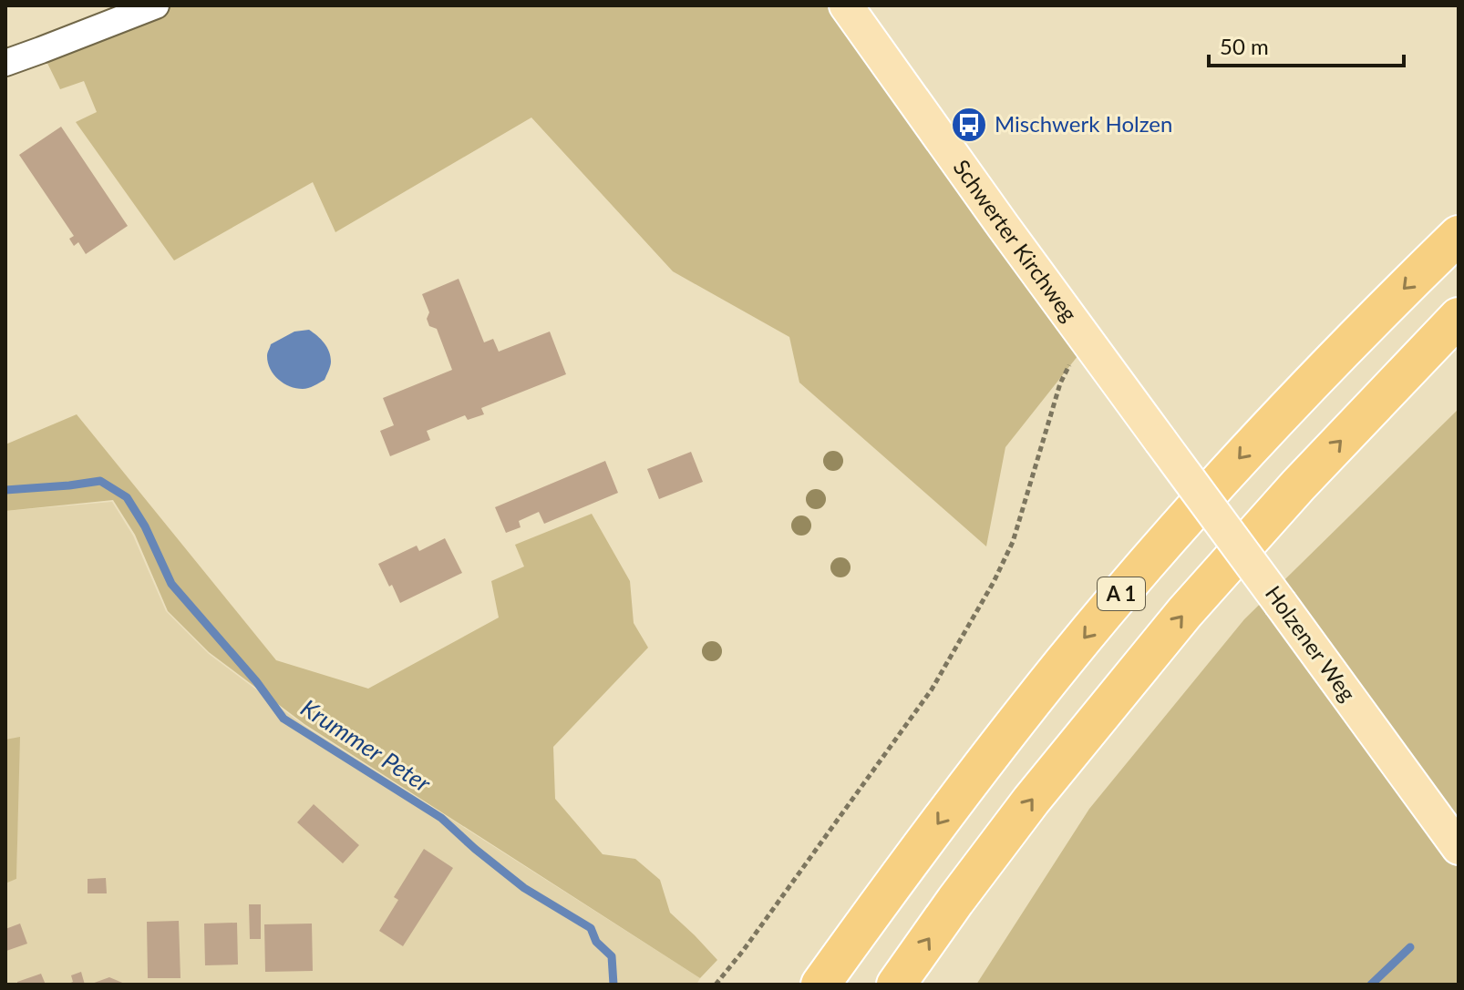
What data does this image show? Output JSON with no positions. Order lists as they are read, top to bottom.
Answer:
{
  "streets": {
    "highway": ["A 1"],
    "main road": ["Schwerter Kirchweg", "Holzener Weg"]
  },
  "crossings": [
    ["Schwerter Kirchweg", "Holzener Weg"]
  ],
  "water": ["Krummer Peter"],
  "places": {
    "bus stop": ["Mischwerk Holzen"]
  },
  "scale_bar": "50 m"
}
